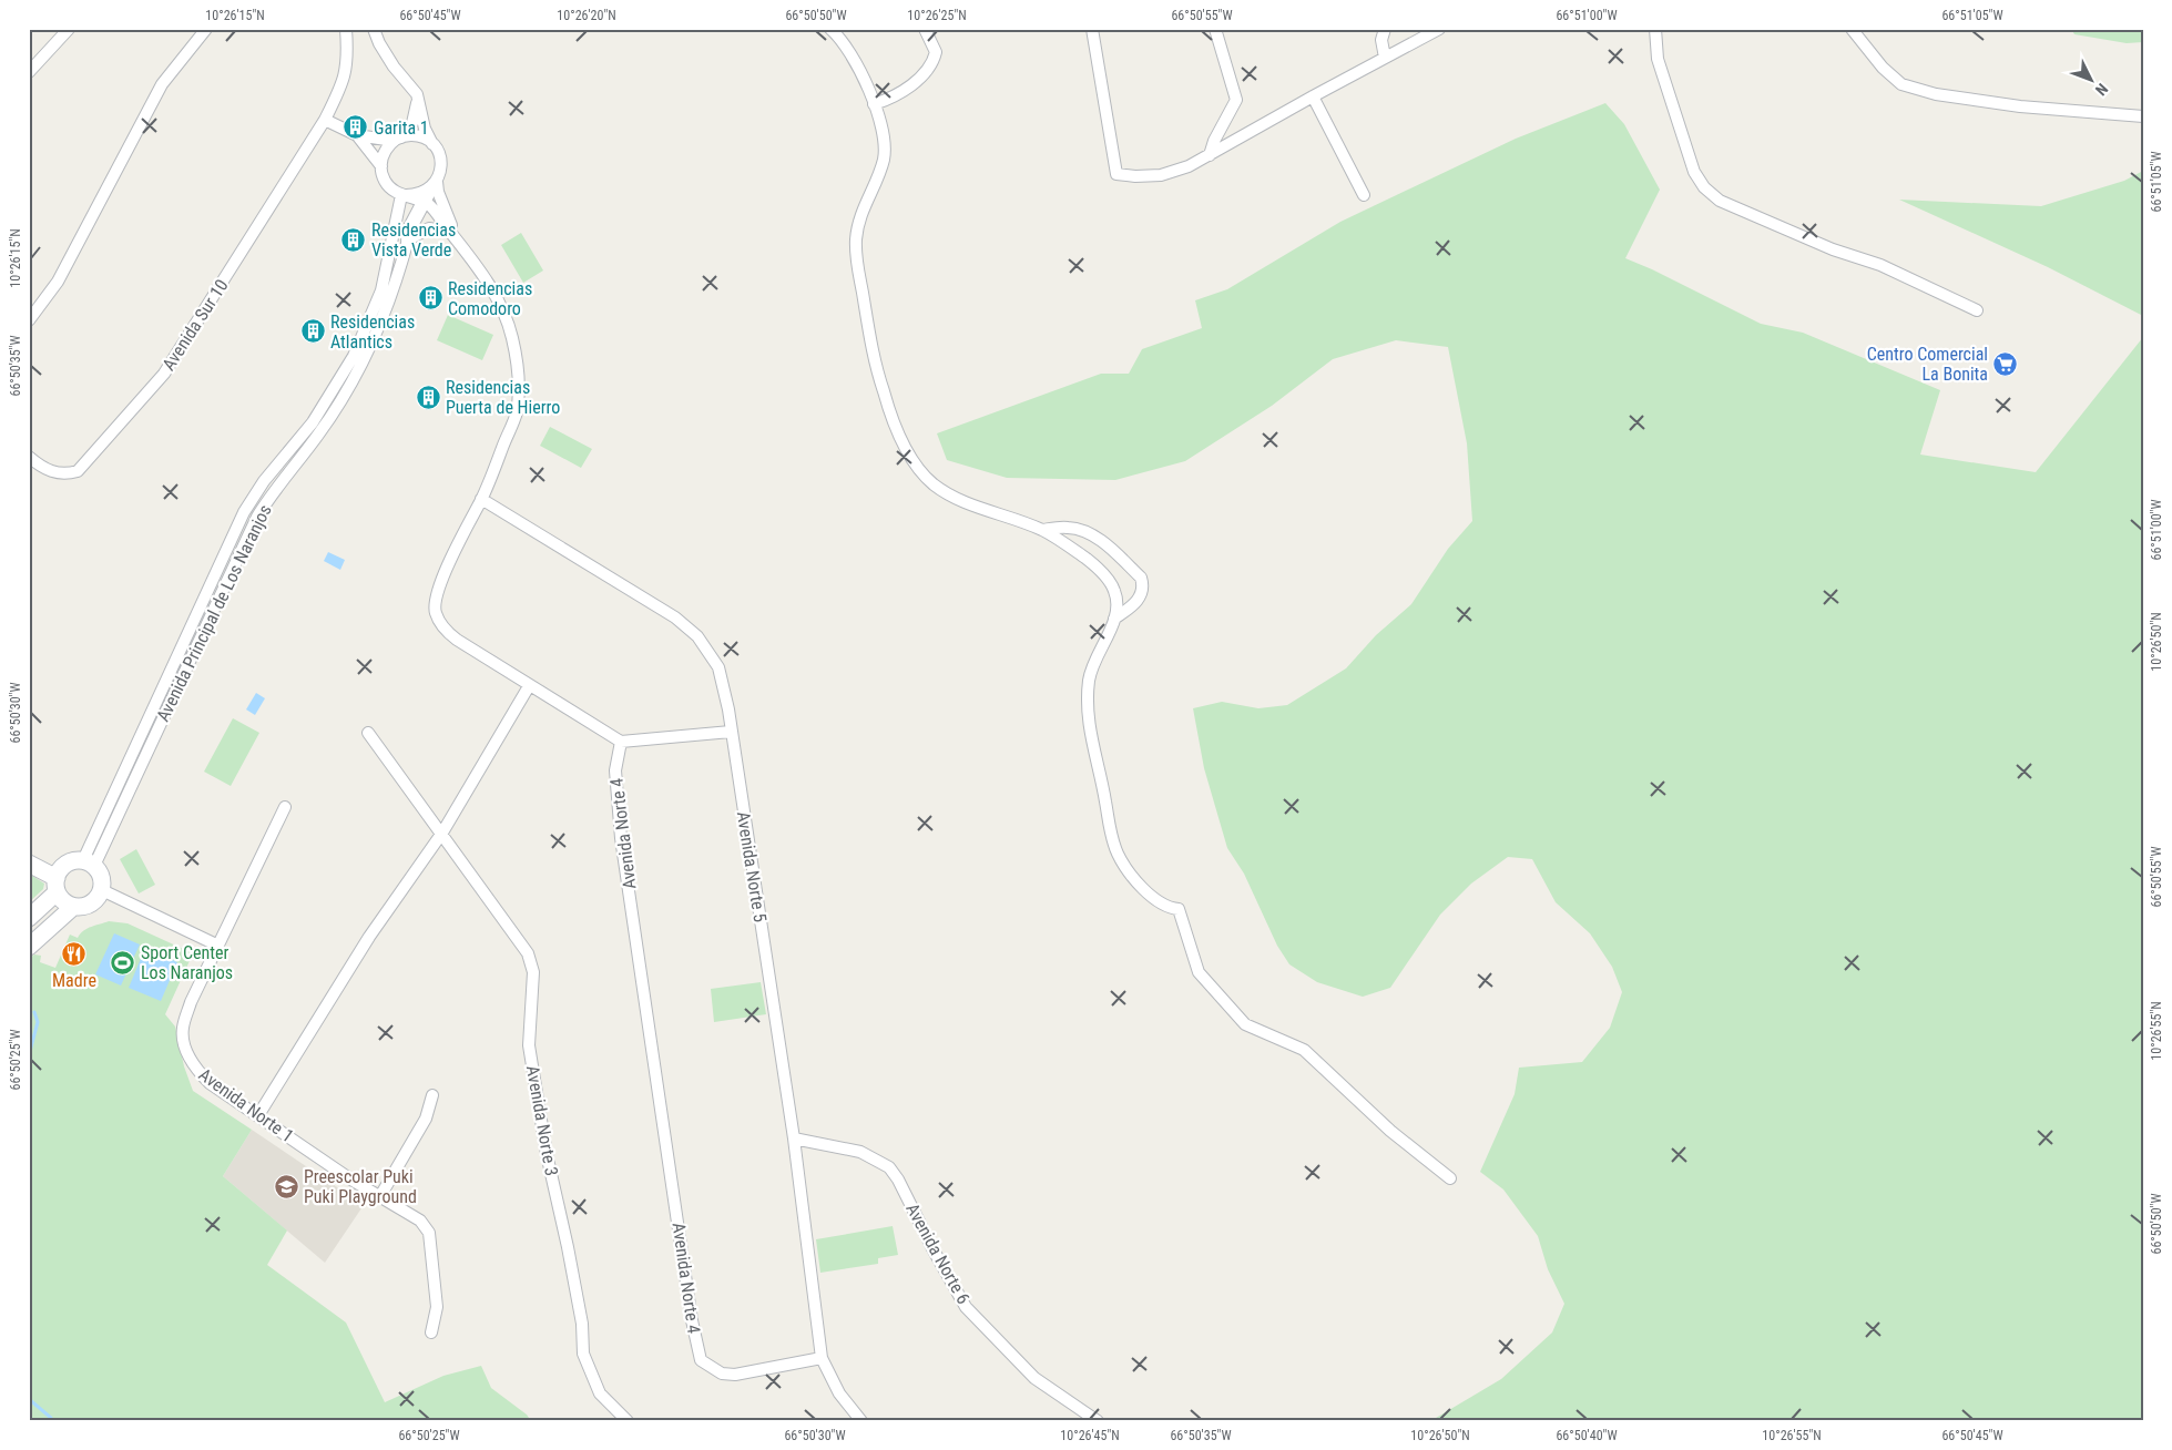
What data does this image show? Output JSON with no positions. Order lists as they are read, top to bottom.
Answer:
{
  "streets": {
    "street": [
      "Avenida Sur 10",
      "Avenida Principal de Los Naranjos",
      "Avenida Norte 4",
      "Avenida Norte 5",
      "Avenida Norte 1",
      "Avenida Norte 3",
      "Avenida Norte 6"
    ]
  },
  "crossings": [
    ["Avenida Norte 4", "Avenida Norte 5"],
    ["Avenida Norte 5", "Avenida Norte 6"]
  ],
  "places": {
    "building": [
      "Garita 1",
      "Residencias Vista Verde",
      "Residencias Comodoro",
      "Residencias Atlantics",
      "Residencias Puerta de Hierro"
    ],
    "supermarket": ["Centro Comercial La Bonita"],
    "restaurant": ["Madre"],
    "sports": ["Sport Center Los Naranjos"],
    "school or university": ["Preescolar Puki Puki Playground"]
  },
  "north": "bottom right",
  "coordinates": [
    "10°26'15\"N",
    "66°50'45\"W",
    "10°26'20\"N",
    "66°50'50\"W",
    "10°26'25\"N",
    "66°50'55\"W",
    "66°51'00\"W",
    "66°51'05\"W",
    "66°50'35\"W",
    "10°26'50\"N",
    "66°50'30\"W",
    "10°26'55\"N",
    "66°50'25\"W",
    "10°26'45\"N",
    "66°50'40\"W"
  ]
}
